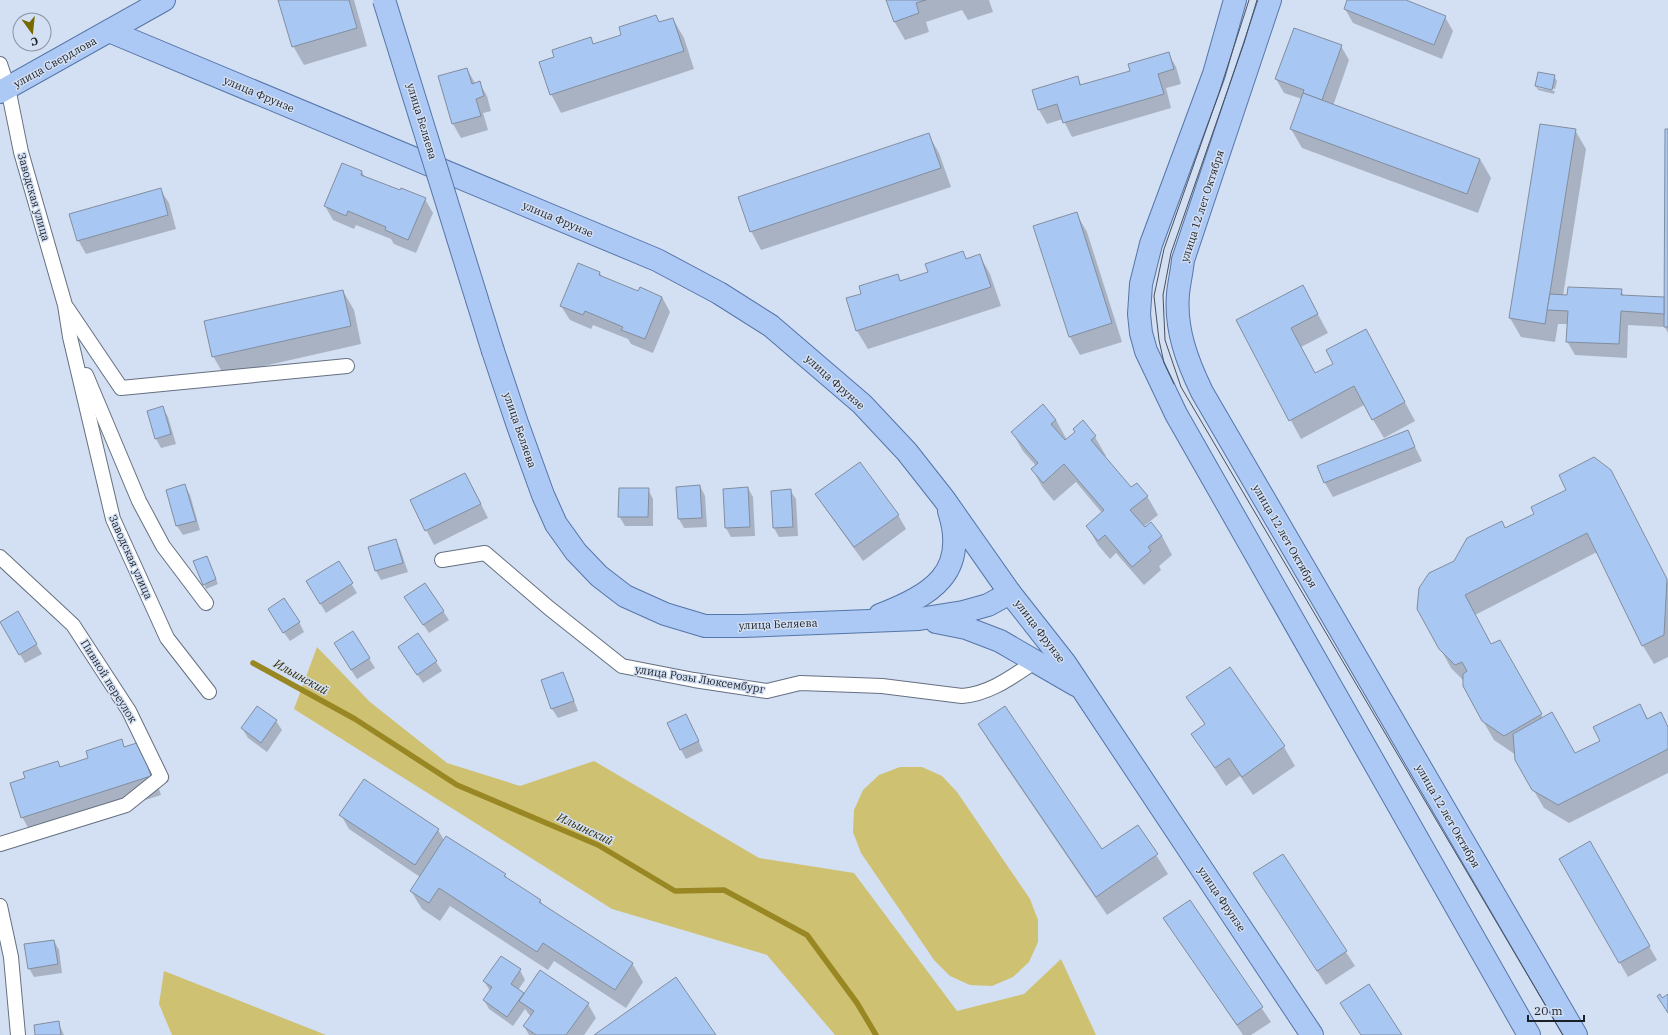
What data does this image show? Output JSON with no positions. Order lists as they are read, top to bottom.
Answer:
{
  "streets": {
    "main road": [
      "улица Свердлова",
      "улица Фрунзе",
      "улица Беляева",
      "улица 12 лет Октября"
    ],
    "street": ["Заводская улица", "улица Розы Люксембург", "Пивной переулок"]
  },
  "crossings": [
    ["улица Свердлова", "улица Фрунзе"],
    ["улица Свердлова", "Заводская улица"]
  ],
  "water": ["Ильинский"],
  "scale_bar": "20 m",
  "north": "bottom"
}
